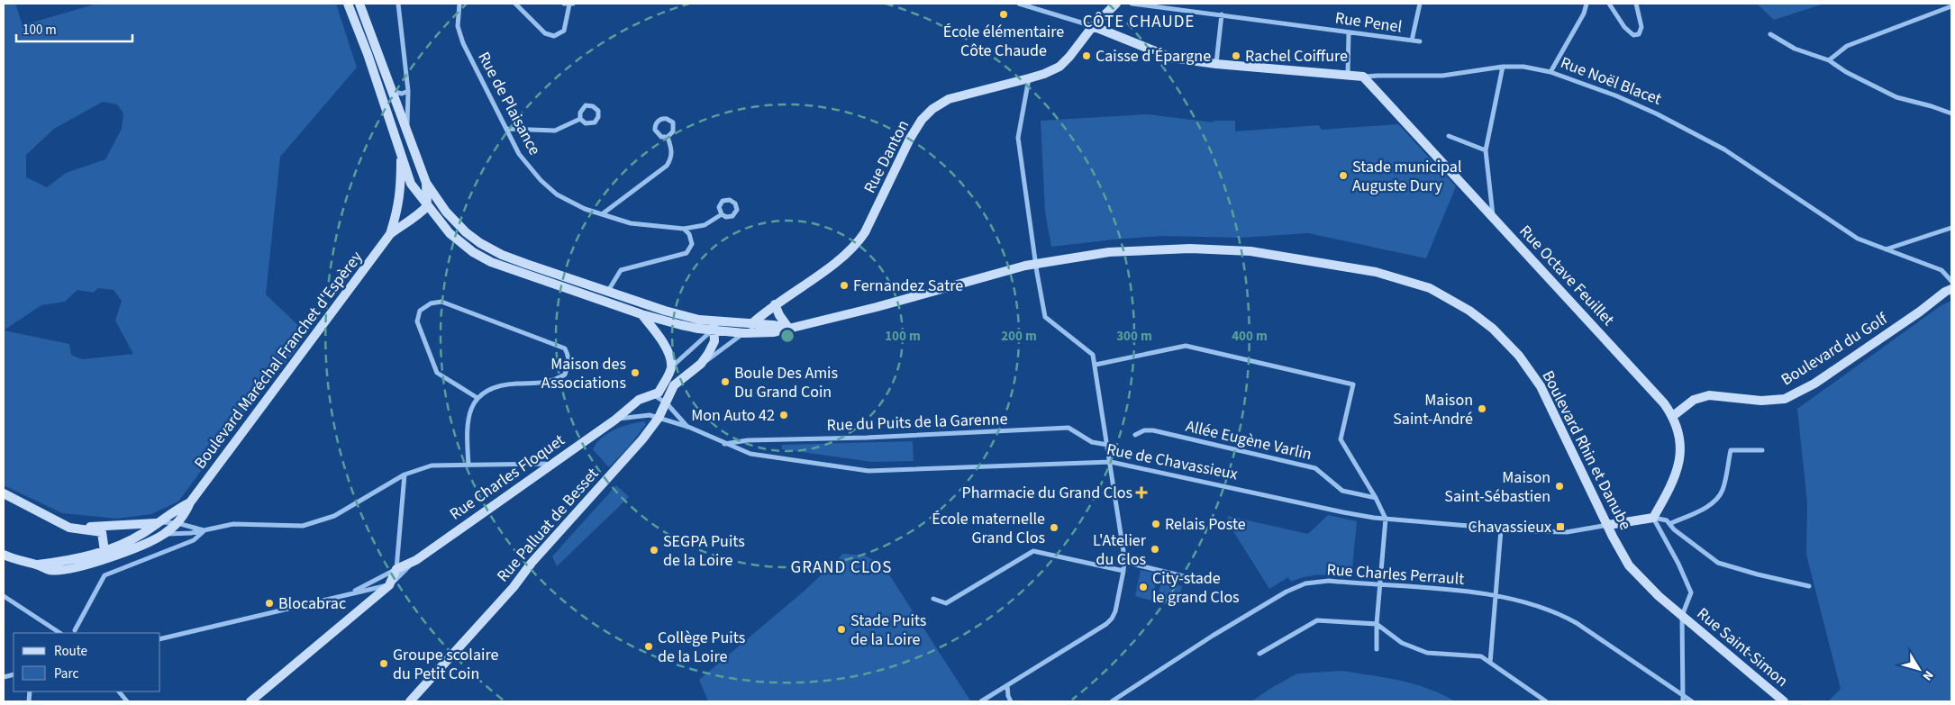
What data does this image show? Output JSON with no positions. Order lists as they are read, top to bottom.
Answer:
{
  "streets": {
    "street": [
      "Rue Penel",
      "Rue Noël Blacet",
      "Rue de Plaisance",
      "Rue Danton",
      "Rue Octave Feuillet",
      "Boulevard du Golf",
      "Boulevard Maréchal Franchet d'Espèrey",
      "Rue du Puits de la Garenne",
      "Allée Eugène Varlin",
      "Boulevard Rhin et Danube",
      "Rue de Chavassieux",
      "Rue Charles Floquet",
      "Rue Palluat de Besset",
      "Rue Charles Perrault",
      "Rue Saint-Simon"
    ]
  },
  "crossings": [
    ["Rue Noël Blacet", "Rue Danton"],
    ["Rue Noël Blacet", "Rue Octave Feuillet"],
    ["Rue Octave Feuillet", "Boulevard du Golf"],
    ["Rue Octave Feuillet", "Rue de Chavassieux"],
    ["Rue Octave Feuillet", "Rue Saint-Simon"],
    ["Rue du Puits de la Garenne", "Rue de Chavassieux"],
    ["Boulevard Rhin et Danube", "Rue de Chavassieux"],
    ["Boulevard Rhin et Danube", "Rue Saint-Simon"],
    ["Rue de Chavassieux", "Rue Charles Floquet"],
    ["Rue de Chavassieux", "Rue Palluat de Besset"],
    ["Rue de Chavassieux", "Rue Saint-Simon"],
    ["Rue Charles Floquet", "Rue Palluat de Besset"]
  ],
  "districts": ["CÔTE CHAUDE", "GRAND CLOS"],
  "places": {
    "other": [
      "École élémentaire Côte Chaude",
      "Caisse d'Épargne",
      "Rachel Coiffure",
      "Stade municipal Auguste Dury",
      "Fernandez Satre",
      "Maison des Associations",
      "Boule Des Amis Du Grand Coin",
      "Maison Saint-André",
      "Mon Auto 42",
      "Maison Saint-Sébastien",
      "Relais Poste",
      "École maternelle Grand Clos",
      "L'Atelier du Clos",
      "SEGPA Puits de la Loire",
      "City-stade le grand Clos",
      "Blocabrac",
      "Stade Puits de la Loire",
      "Collège Puits de la Loire",
      "Groupe scolaire du Petit Coin"
    ],
    "health": ["Pharmacie du Grand Clos"],
    "transit": ["Chavassieux"]
  },
  "legend": ["Route", "Parc"],
  "scale_bar": "100 m",
  "north": "bottom right",
  "rings": [
    "100 m",
    "200 m",
    "300 m",
    "400 m"
  ]
}
